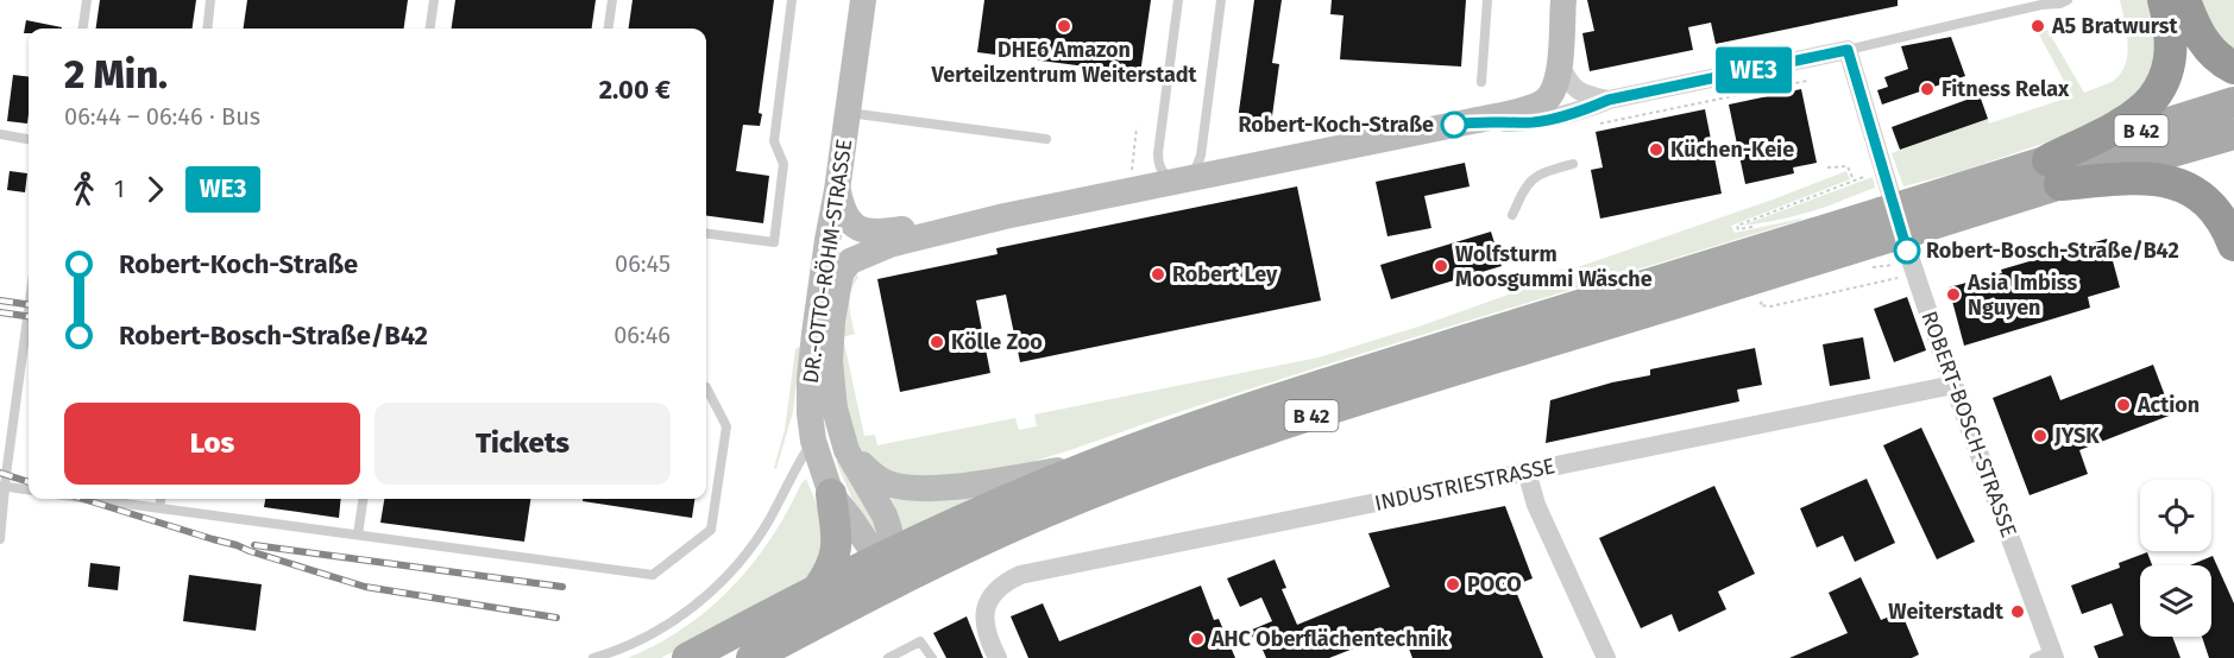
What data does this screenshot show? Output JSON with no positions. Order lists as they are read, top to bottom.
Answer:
{
  "streets": {
    "main road": ["B 42", "DR.-OTTO-RÖHM-STRASSE"],
    "street": ["ROBERT-BOSCH-STRASSE", "INDUSTRIESTRASSE"]
  },
  "crossings": [
    ["B 42", "DR.-OTTO-RÖHM-STRASSE"],
    ["B 42", "ROBERT-BOSCH-STRASSE"],
    ["ROBERT-BOSCH-STRASSE", "INDUSTRIESTRASSE"]
  ],
  "places": [
    "DHE6 Amazon Verteilzentrum Weiterstadt",
    "A5 Bratwurst",
    "Fitness Relax",
    "Robert-Koch-Straße",
    "Küchen-Keie",
    "Robert-Bosch-Straße/B42",
    "Wolfsturm Moosgummi Wäsche",
    "Robert Ley",
    "Asia Imbiss Nguyen",
    "Kölle Zoo",
    "Action",
    "JYSK",
    "POCO",
    "Weiterstadt",
    "AHC Oberflächentechnik"
  ],
  "lines": ["bus line WE3"],
  "page": {
    "on_map": "WE3",
    "heading": ["2 Min.", "06:44 – 06:46 · Bus", "2.00 €"],
    "legs": ["1", "WE3"],
    "list": [
      {
        "name": "Robert-Koch-Straße",
        "value": "06:45"
      },
      {
        "name": "Robert-Bosch-Straße/B42",
        "value": "06:46"
      }
    ],
    "buttons": ["Los", "Tickets"]
  }
}
